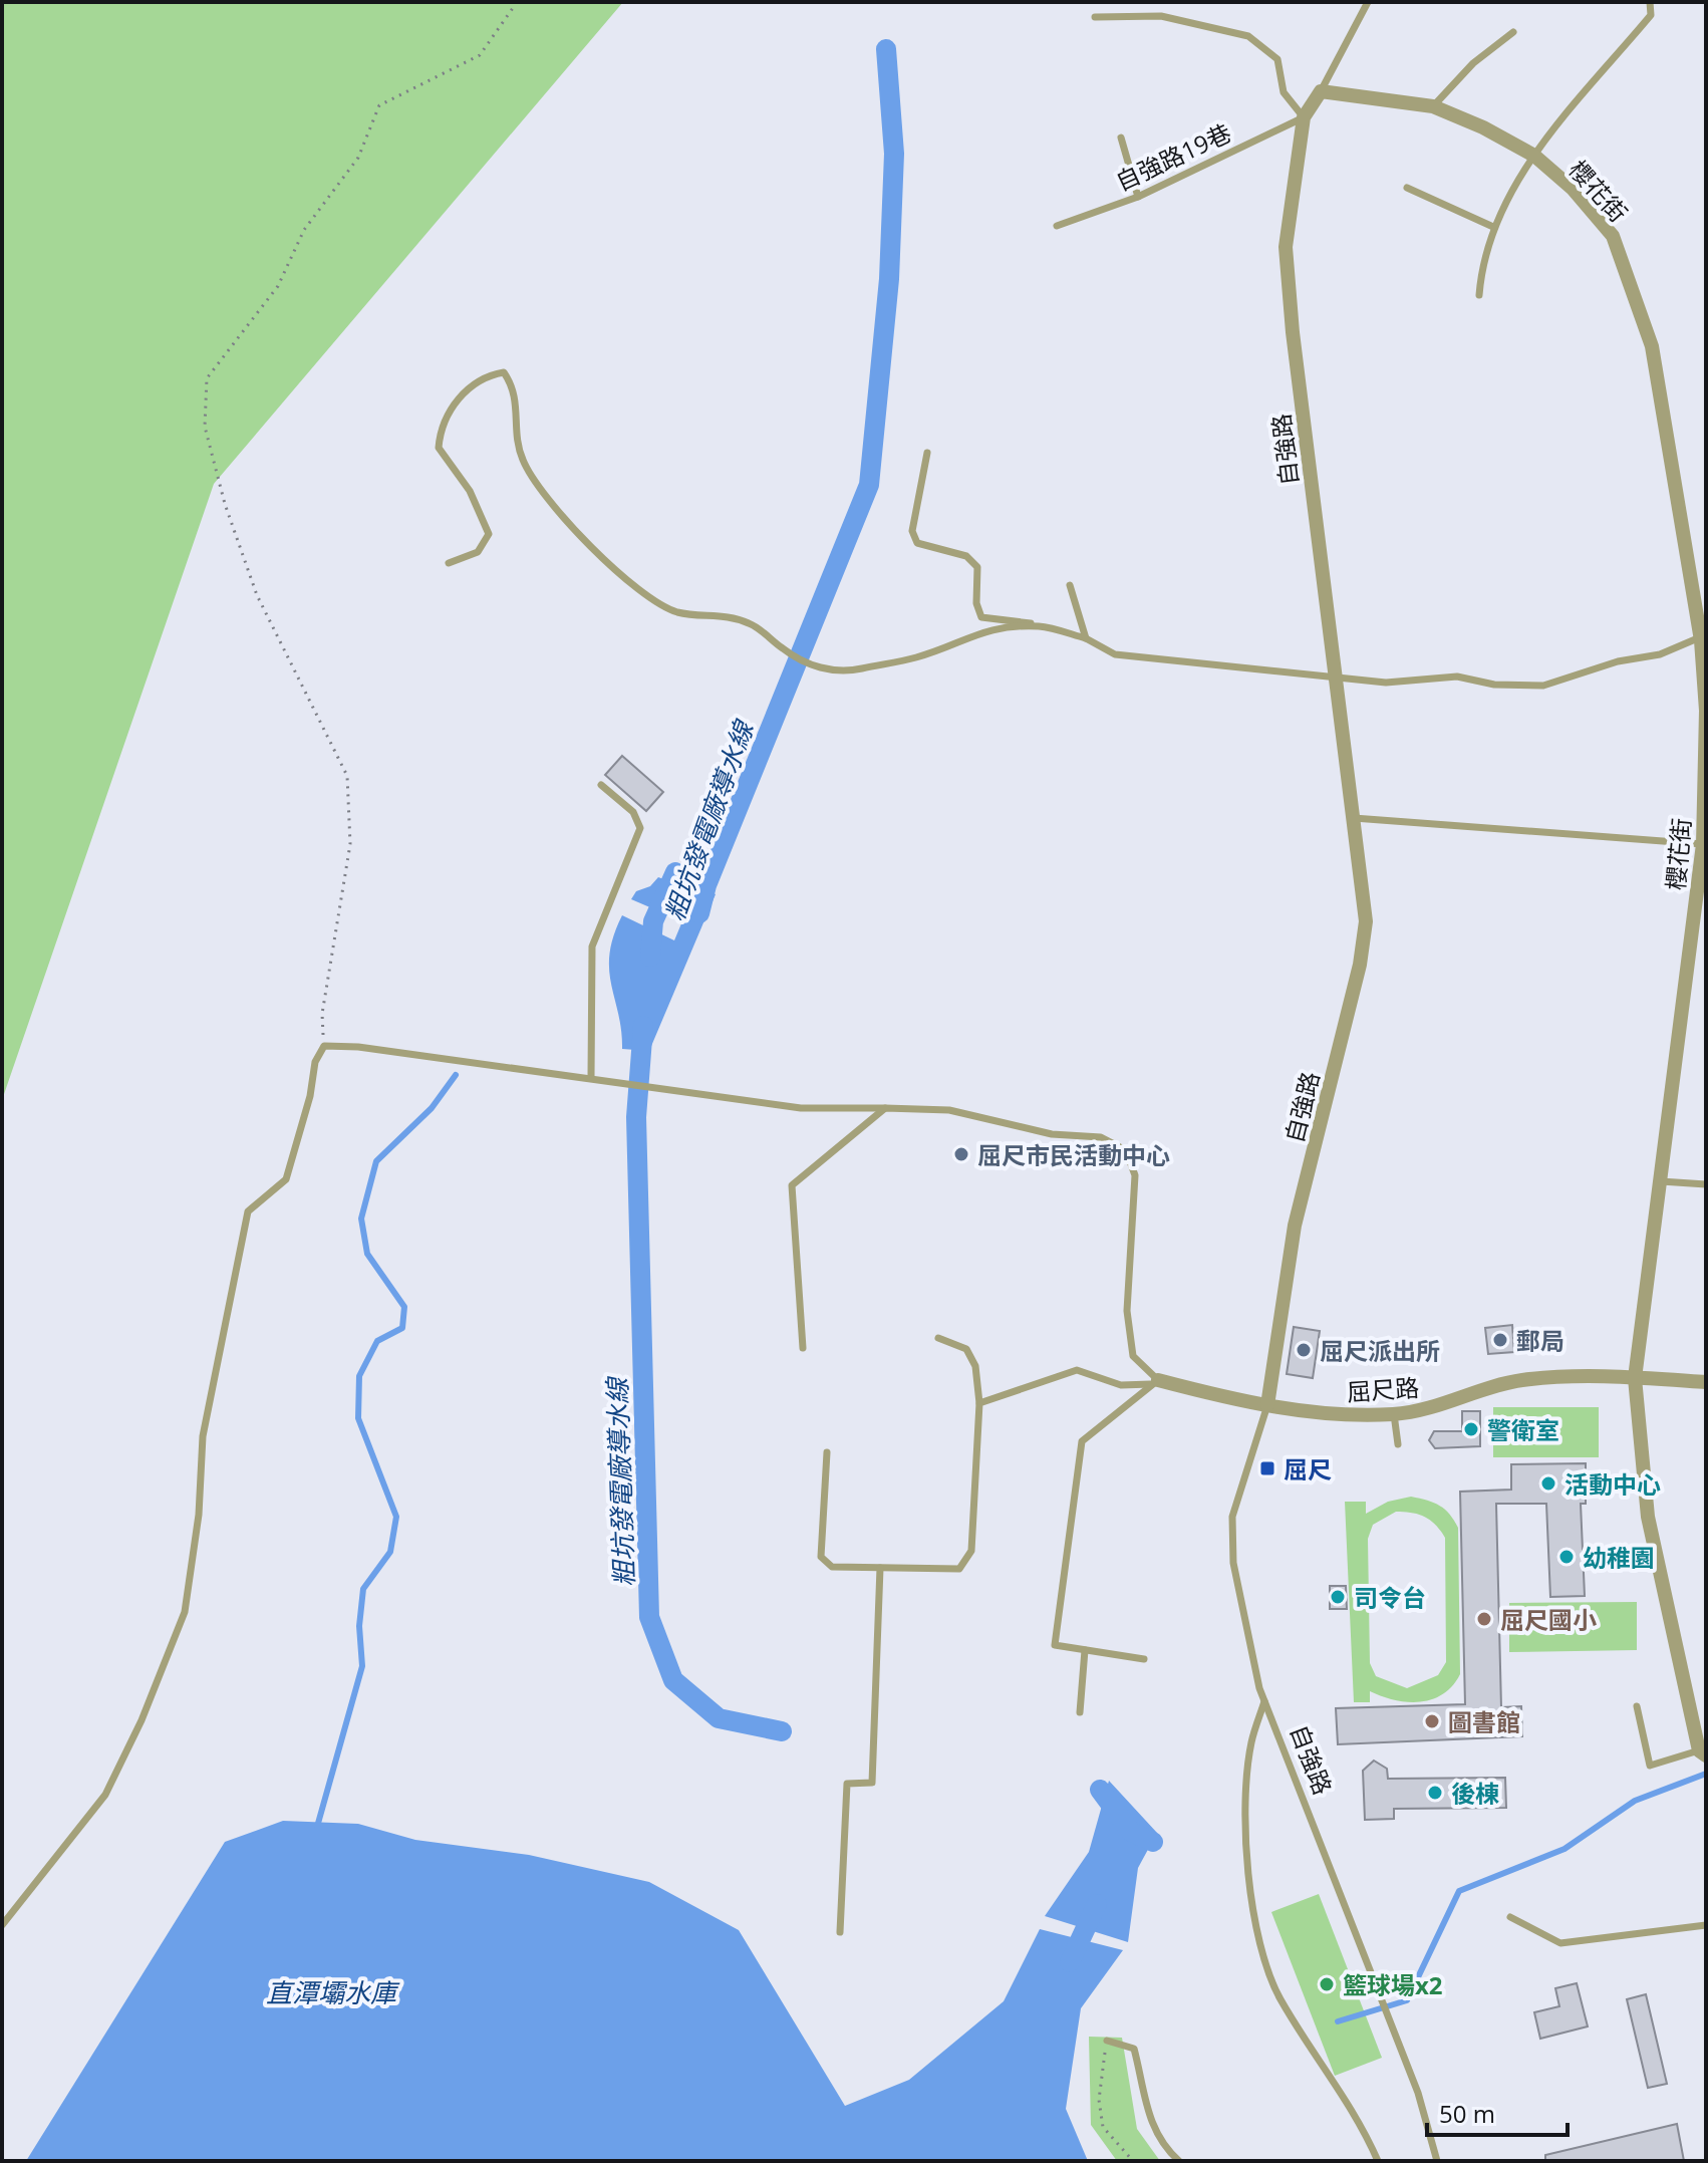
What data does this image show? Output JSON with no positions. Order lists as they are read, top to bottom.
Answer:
{
  "streets": {
    "street": ["櫻花街", "自強路", "屈尺路"],
    "lane": ["自強路19巷"]
  },
  "crossings": [
    ["自強路19巷", "自強路"],
    ["櫻花街", "自強路"],
    ["櫻花街", "屈尺路"],
    ["自強路", "屈尺路"]
  ],
  "water": ["粗坑發電廠導水線", "直潭壩水庫"],
  "places": {
    "other": [
      "屈尺市民活動中心",
      "郵局",
      "屈尺派出所",
      "警衛室",
      "活動中心",
      "幼稚園",
      "司令台",
      "屈尺國小",
      "圖書館",
      "後棟",
      "籃球場x2"
    ],
    "transit": ["屈尺"]
  },
  "scale_bar": "50 m"
}
